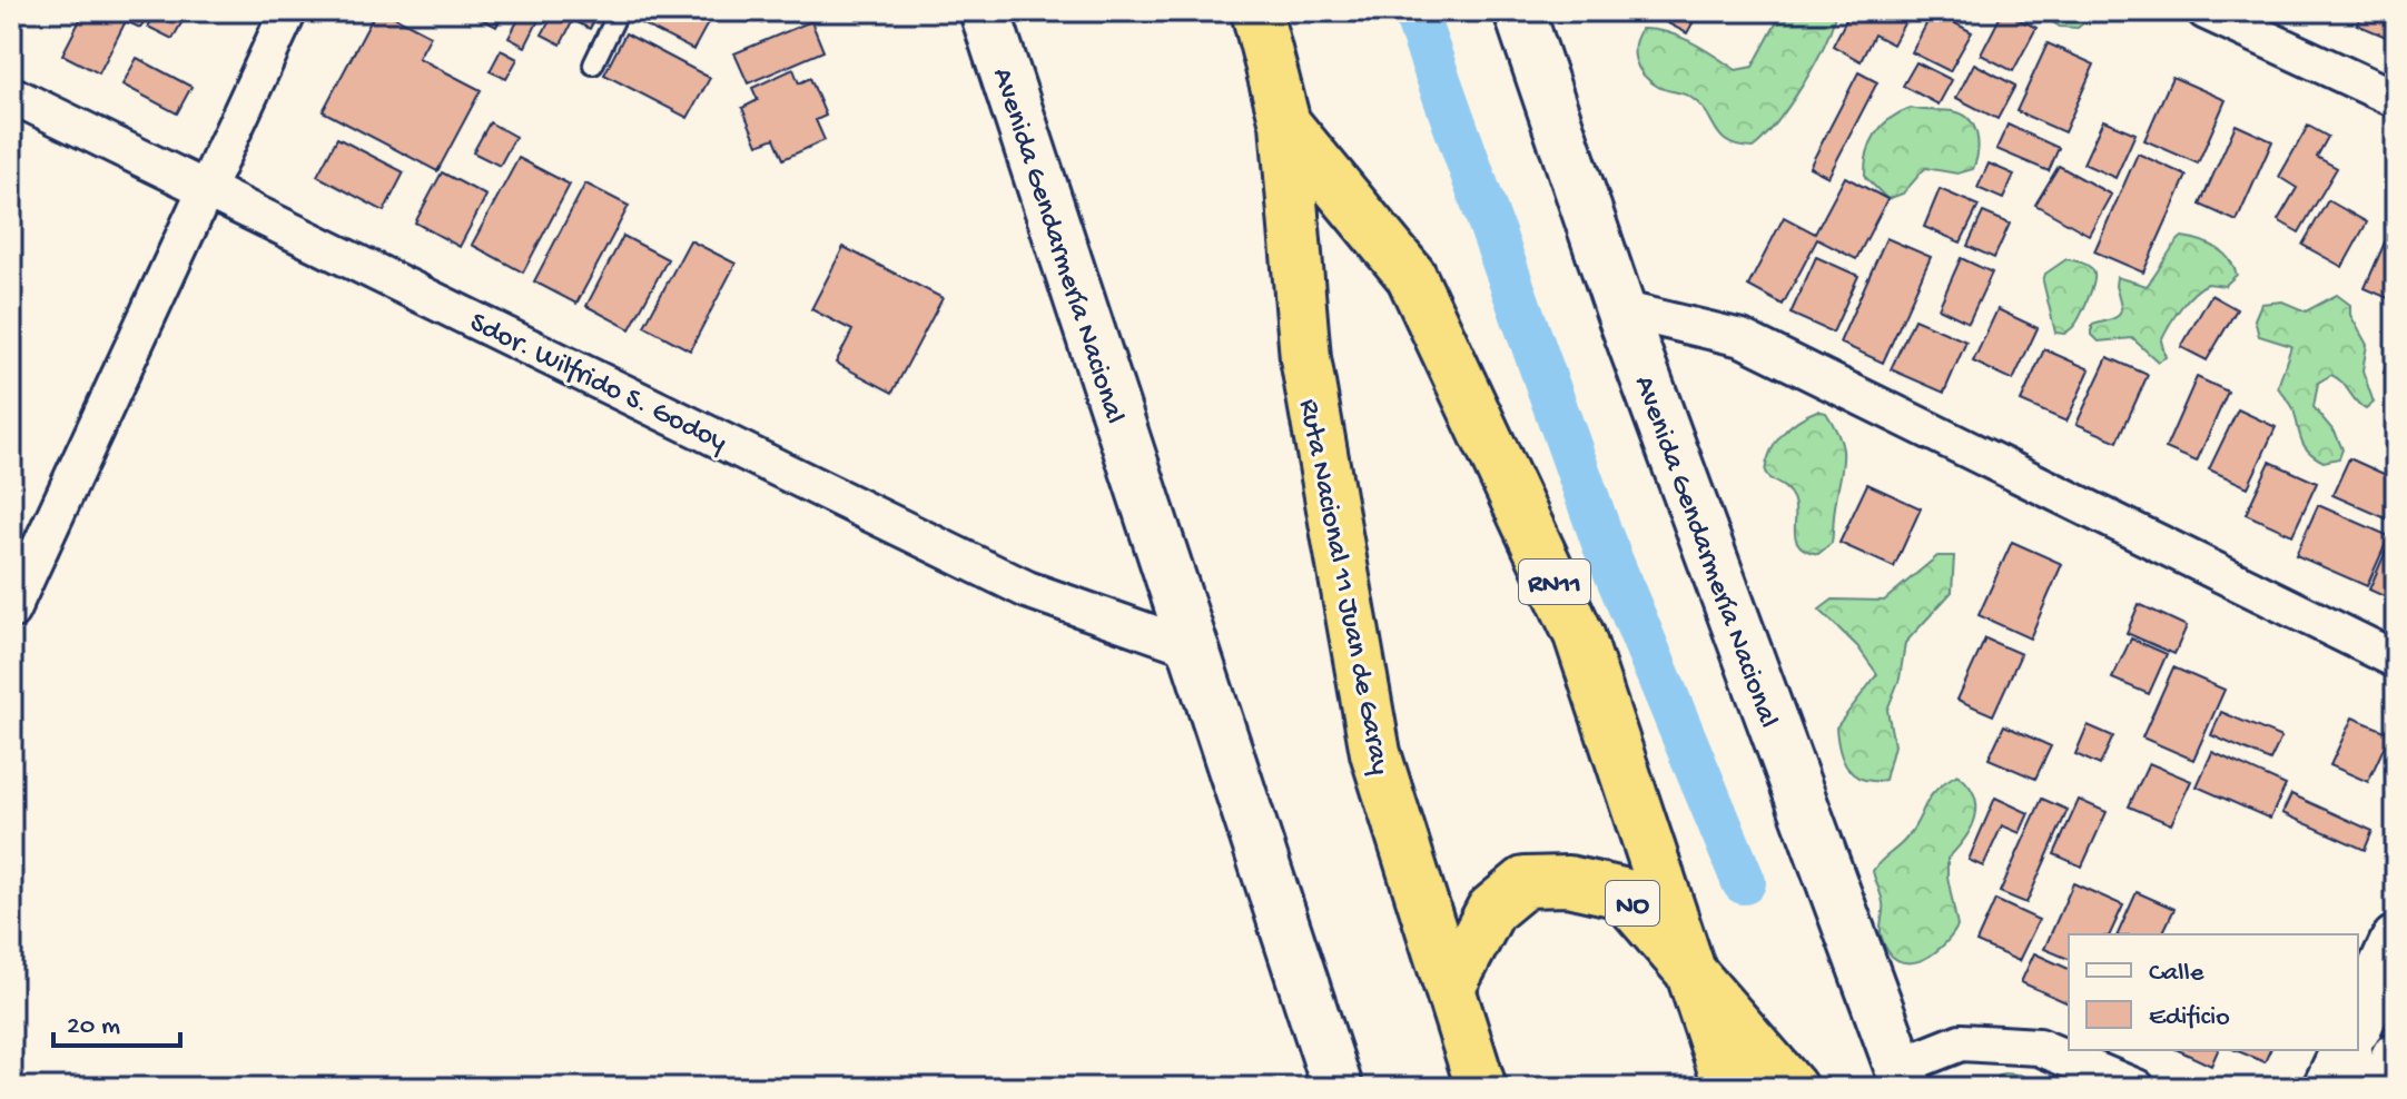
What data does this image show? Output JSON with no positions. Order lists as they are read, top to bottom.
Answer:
{
  "streets": {
    "highway": ["RN11", "Ruta Nacional 11 Juan de Garay", "NO"],
    "main road": ["Avenida Gendarmería Nacional"],
    "street": ["Sdor. Wilfrido S. Godoy"]
  },
  "crossings": [
    ["Avenida Gendarmería Nacional", "Sdor. Wilfrido S. Godoy"],
    ["Ruta Nacional 11 Juan de Garay", "NO"]
  ],
  "legend": ["Calle", "Edificio"],
  "scale_bar": "20 m"
}
